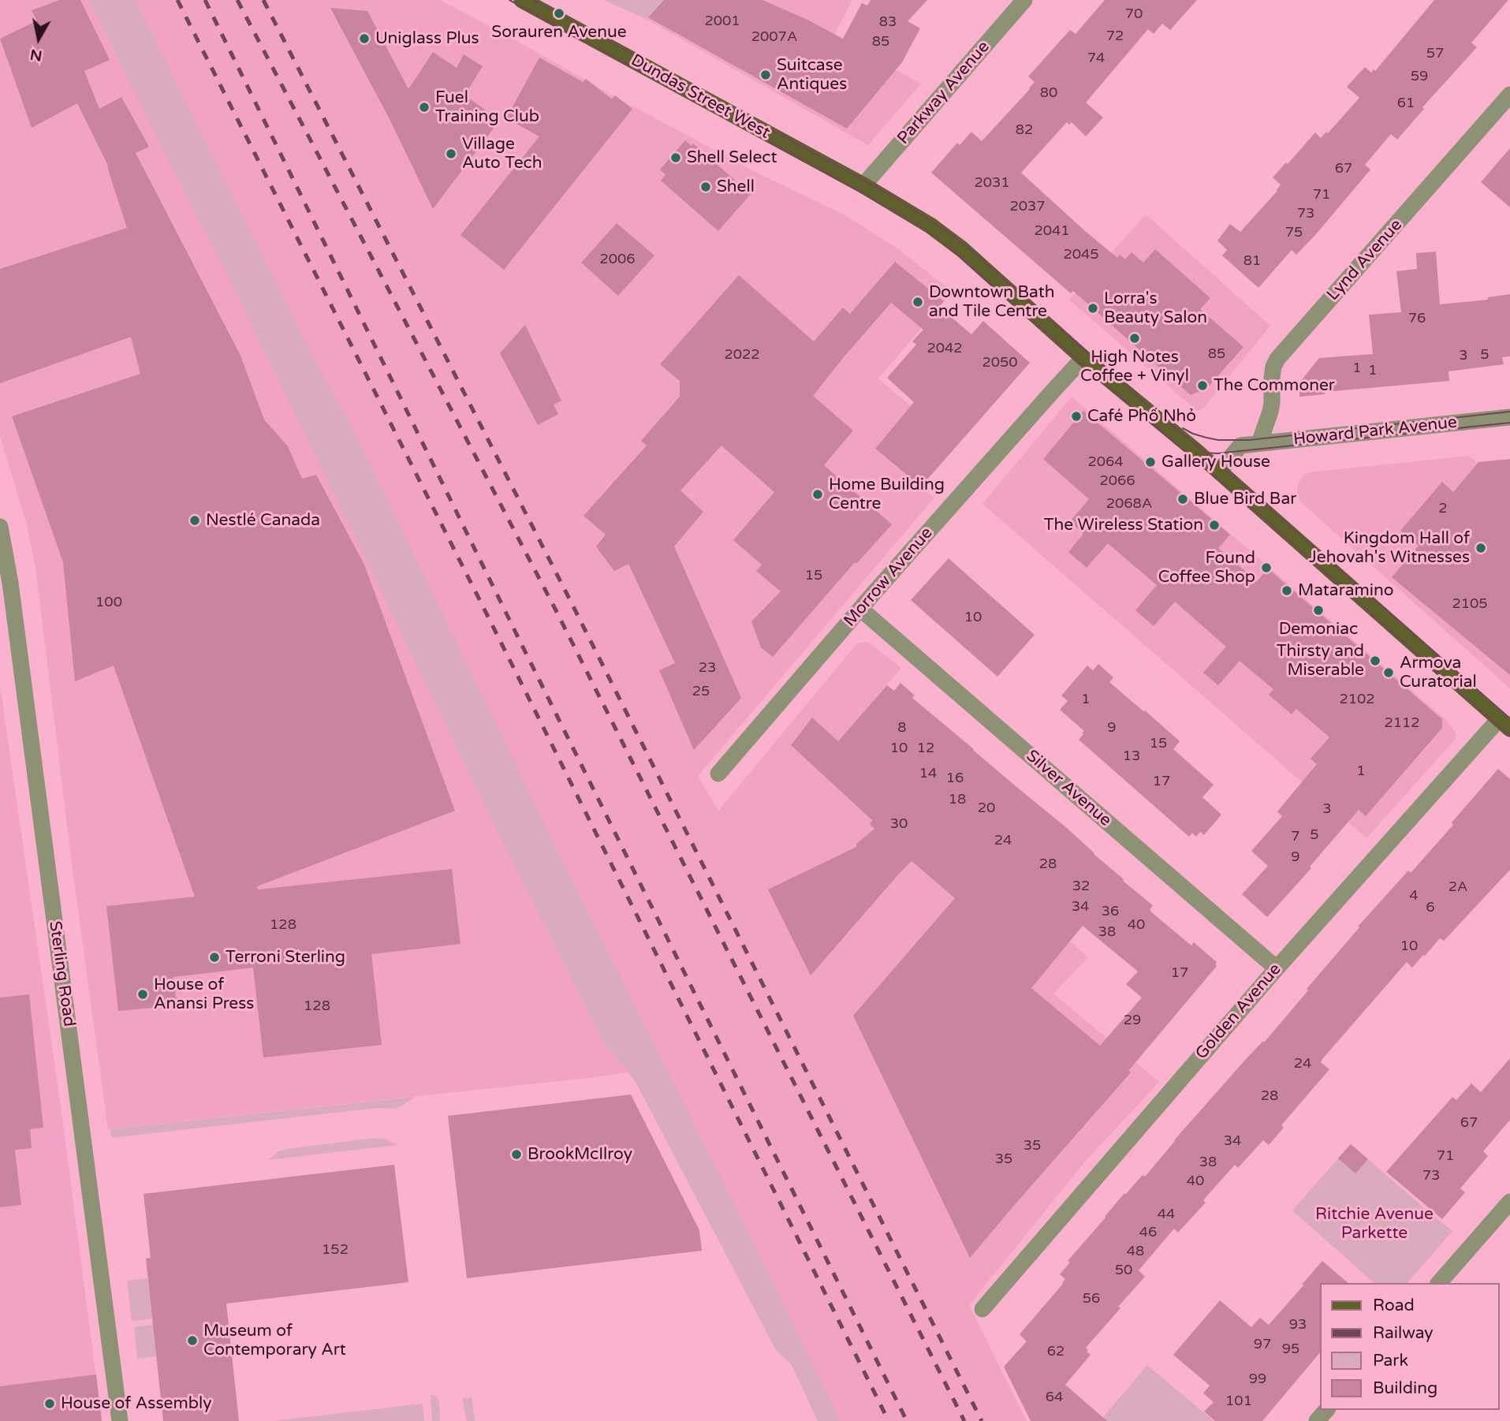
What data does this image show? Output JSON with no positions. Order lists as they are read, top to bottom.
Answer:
{
  "streets": {
    "main road": ["Dundas Street West"],
    "street": [
      "Parkway Avenue",
      "Lynd Avenue",
      "Howard Park Avenue",
      "Morrow Avenue",
      "Silver Avenue",
      "Sterling Road",
      "Golden Avenue"
    ]
  },
  "crossings": [
    ["Parkway Avenue", "Dundas Street West"],
    ["Dundas Street West", "Howard Park Avenue"],
    ["Dundas Street West", "Morrow Avenue"],
    ["Dundas Street West", "Golden Avenue"],
    ["Lynd Avenue", "Howard Park Avenue"],
    ["Morrow Avenue", "Silver Avenue"],
    ["Silver Avenue", "Golden Avenue"]
  ],
  "parks": ["Ritchie Avenue Parkette"],
  "places": [
    "Sorauren Avenue",
    "Uniglass Plus",
    "Suitcase Antiques",
    "Fuel Training Club",
    "Village Auto Tech",
    "Shell Select",
    "Shell",
    "Downtown Bath and Tile Centre",
    "Lorra's Beauty Salon",
    "High Notes Coffee + Vinyl",
    "The Commoner",
    "Café Phố Nhỏ",
    "Gallery House",
    "Home Building Centre",
    "Blue Bird Bar",
    "Nestlé Canada",
    "The Wireless Station",
    "Kingdom Hall of Jehovah's Witnesses",
    "Found Coffee Shop",
    "Mataramino",
    "Demoniac",
    "Thirsty and Miserable",
    "Armova Curatorial",
    "Terroni Sterling",
    "House of Anansi Press",
    "BrookMcIlroy",
    "Museum of Contemporary Art",
    "House of Assembly"
  ],
  "house_numbers": [
    "70",
    "2001",
    "83",
    "72",
    "2007A",
    "85",
    "57",
    "74",
    "59",
    "80",
    "61",
    "82",
    "67",
    "2031",
    "71",
    "2037",
    "73",
    "2041",
    "75",
    "2045",
    "2006",
    "81",
    "76",
    "2042",
    "85",
    "2022",
    "5",
    "3",
    "2050",
    "1",
    "1",
    "2064",
    "2066",
    "2068A",
    "2",
    "15",
    "100",
    "2105",
    "10",
    "23",
    "25",
    "1",
    "2102",
    "2112",
    "8",
    "9",
    "15",
    "10",
    "12",
    "13",
    "1",
    "14",
    "16",
    "17",
    "18",
    "20",
    "3",
    "30",
    "5",
    "7",
    "24",
    "9",
    "28",
    "32",
    "2A",
    "4",
    "34",
    "6",
    "36",
    "128",
    "40",
    "38",
    "10",
    "17",
    "128",
    "29",
    "24",
    "28",
    "67",
    "34",
    "35",
    "71",
    "35",
    "38",
    "73",
    "40",
    "44",
    "46",
    "152",
    "48",
    "50",
    "56",
    "93",
    "97",
    "95",
    "62",
    "99",
    "64",
    "101"
  ],
  "legend": [
    "Road",
    "Railway",
    "Park",
    "Building"
  ],
  "north": "bottom"
}
